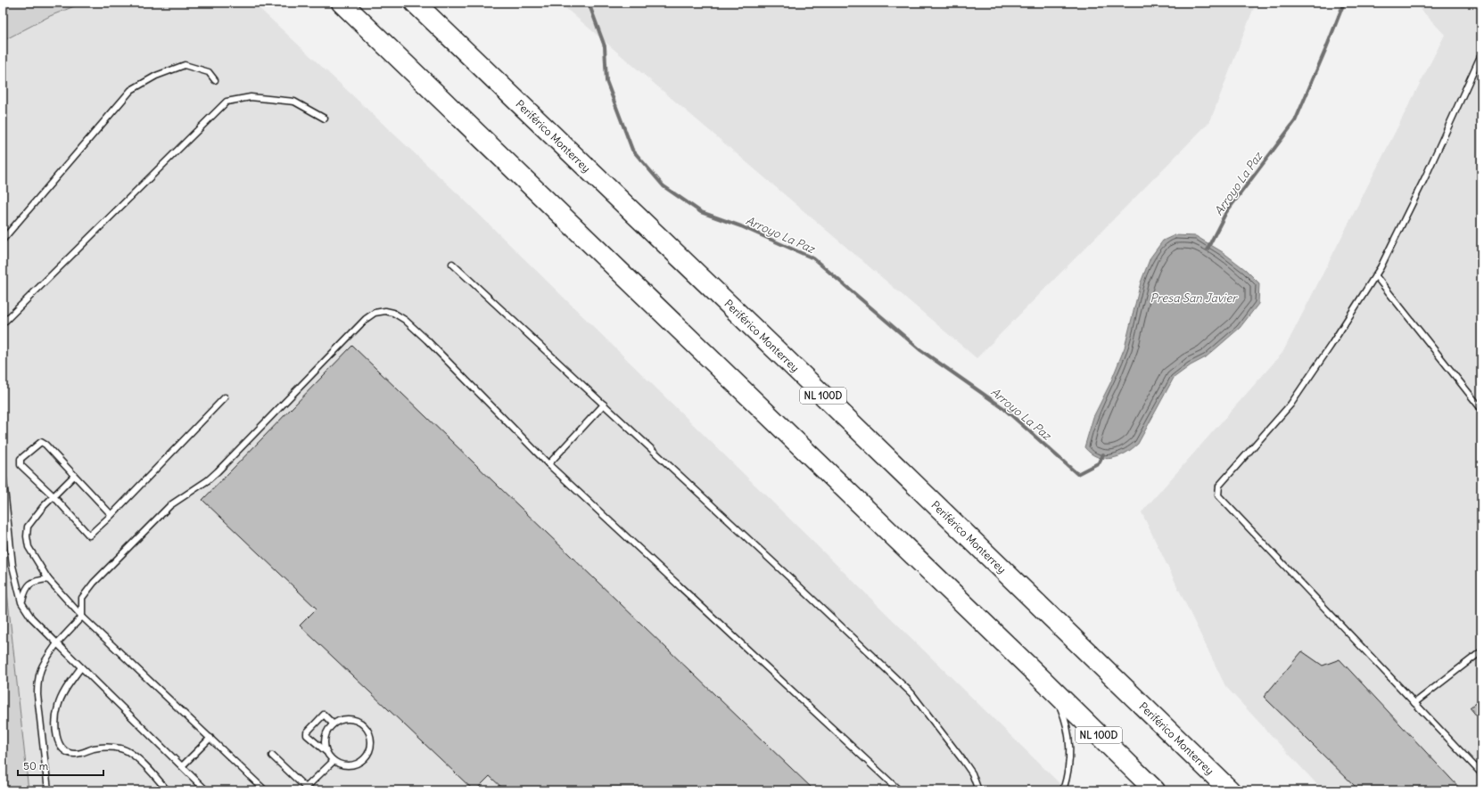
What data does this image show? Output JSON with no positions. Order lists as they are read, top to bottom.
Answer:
{
  "streets": {
    "highway": ["Periférico Monterrey", "NL 100D"]
  },
  "water": ["Arroyo La Paz", "Presa San Javier"],
  "scale_bar": "50 m"
}
